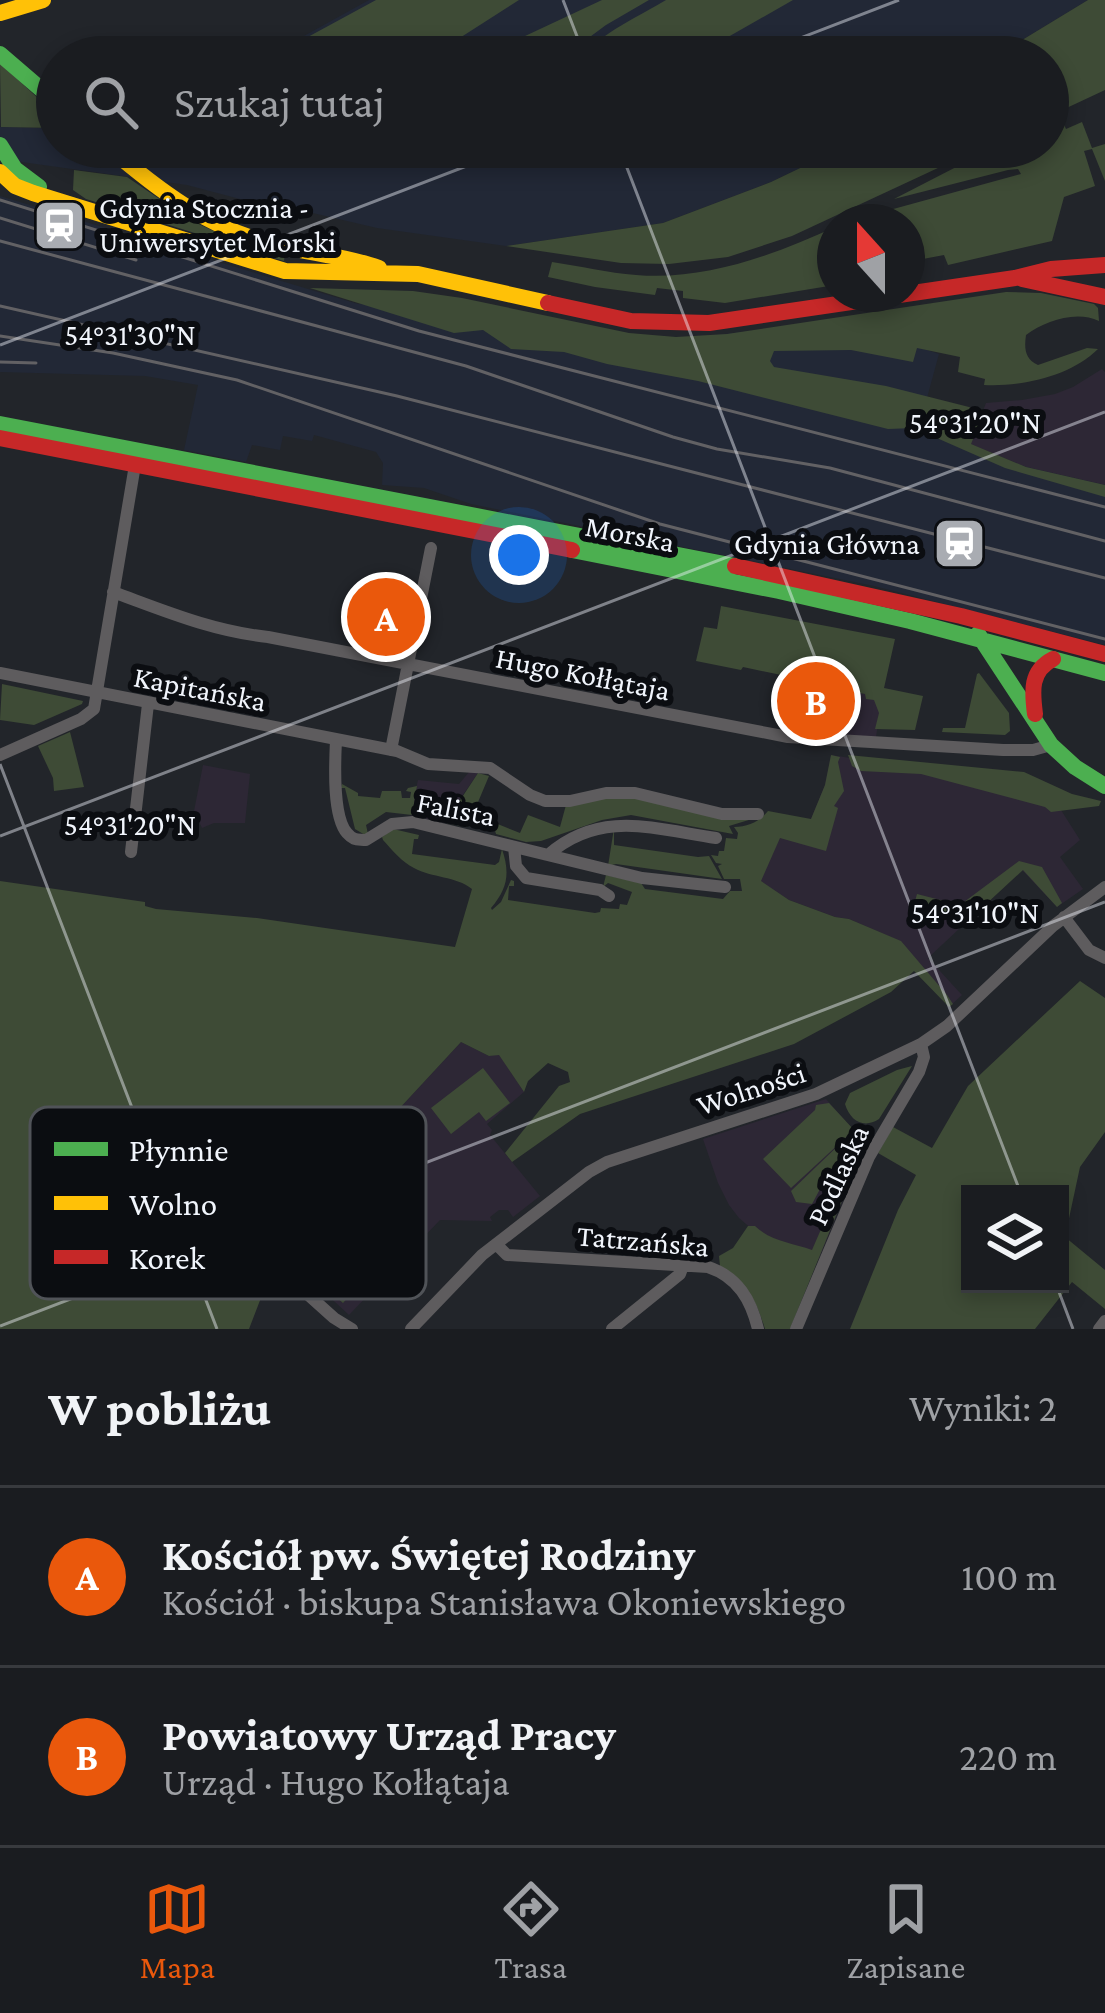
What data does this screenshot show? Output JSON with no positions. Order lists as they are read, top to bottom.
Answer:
{
  "streets": {
    "main road": ["Morska"],
    "street": [
      "Hugo Kołłątaja",
      "Kapitańska",
      "Falista",
      "Wolności",
      "Podlaska",
      "Tatrzańska"
    ]
  },
  "crossings": [
    ["Kapitańska", "Falista"],
    ["Wolności", "Podlaska"],
    ["Wolności", "Tatrzańska"]
  ],
  "places": {
    "station": ["Gdynia Stocznia - Uniwersytet Morski", "Gdynia Główna"]
  },
  "legend": ["Płynnie", "Wolno", "Korek"],
  "north": "top",
  "page": {
    "search": "Szukaj tutaj",
    "pins": ["A", "B"],
    "heading": ["W pobliżu", "Wyniki: 2"],
    "list": [
      {
        "mark": "A",
        "name": "Kościół pw. Świętej Rodziny",
        "note": "Kościół · biskupa Stanisława Okoniewskiego",
        "value": "100 m"
      },
      {
        "mark": "B",
        "name": "Powiatowy Urząd Pracy",
        "note": "Urząd · Hugo Kołłątaja",
        "value": "220 m"
      }
    ],
    "nav": ["Mapa", "Trasa", "Zapisane"]
  },
  "coordinates": ["54°31'30\"N", "54°31'20\"N", "54°31'10\"N"]
}
